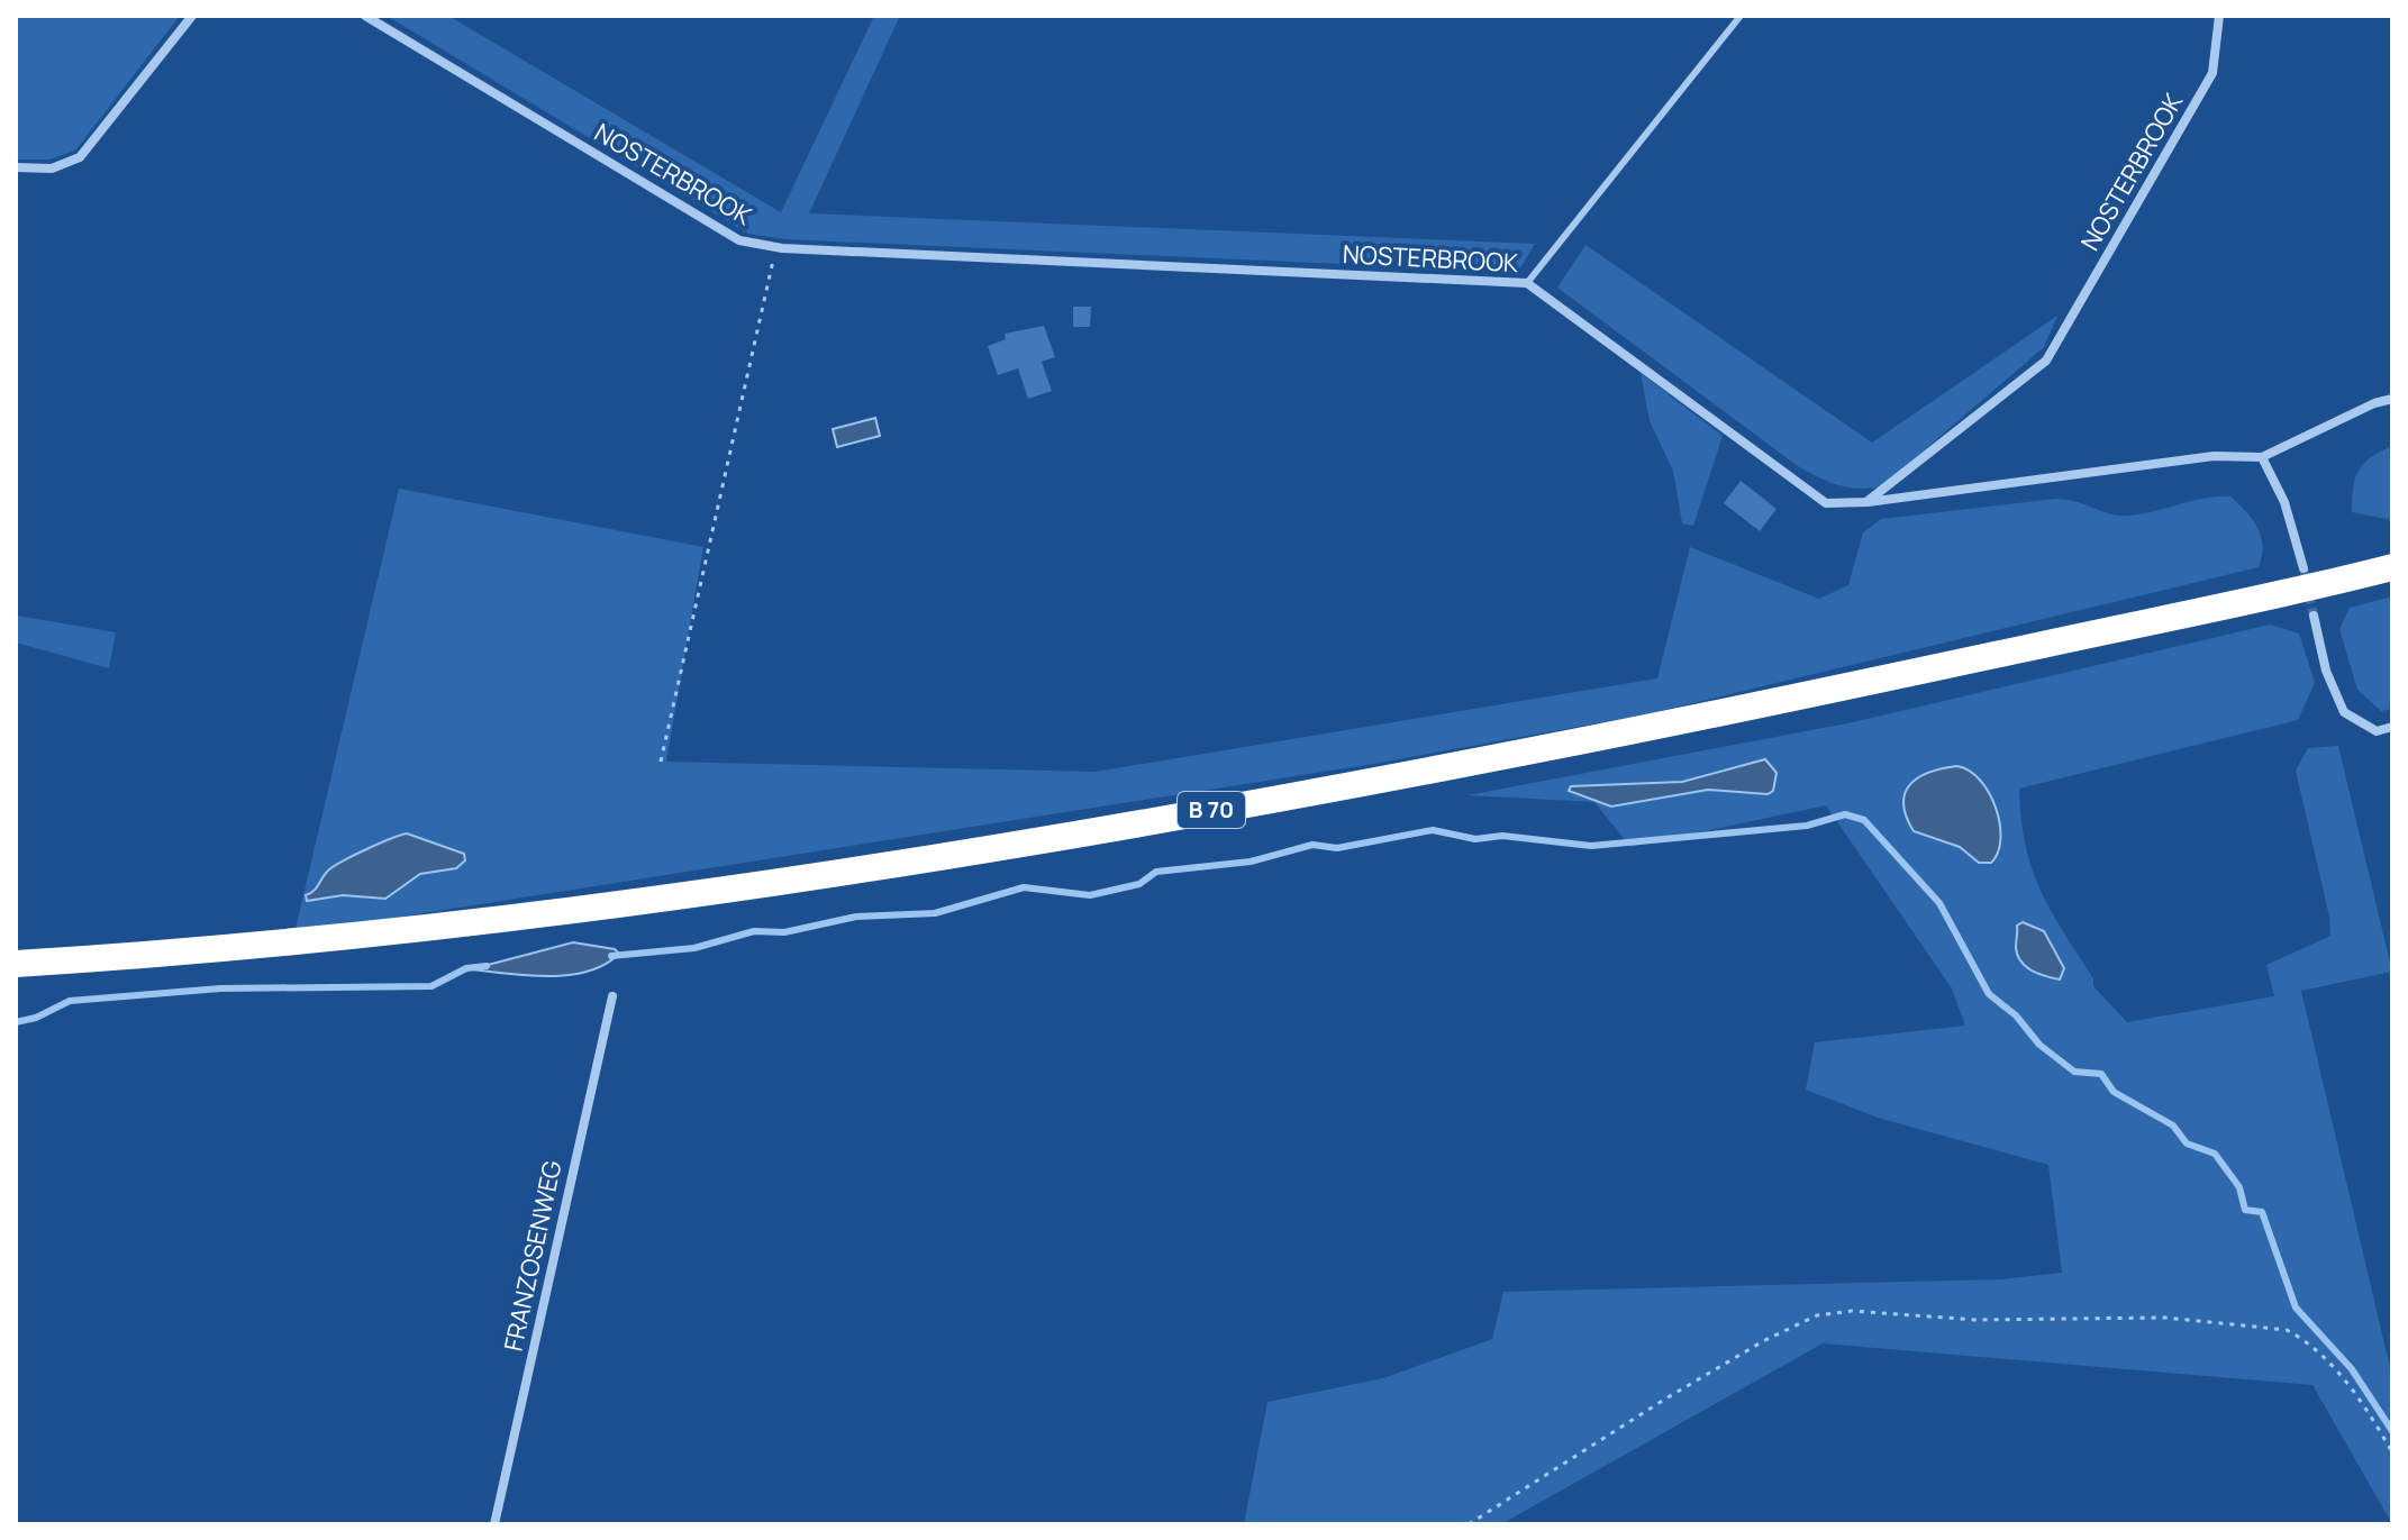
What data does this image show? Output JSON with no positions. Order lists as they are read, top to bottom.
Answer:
{
  "streets": {
    "highway": ["B 70"],
    "street": ["NOSTERBROOK", "FRANZOSENWEG"]
  }
}
